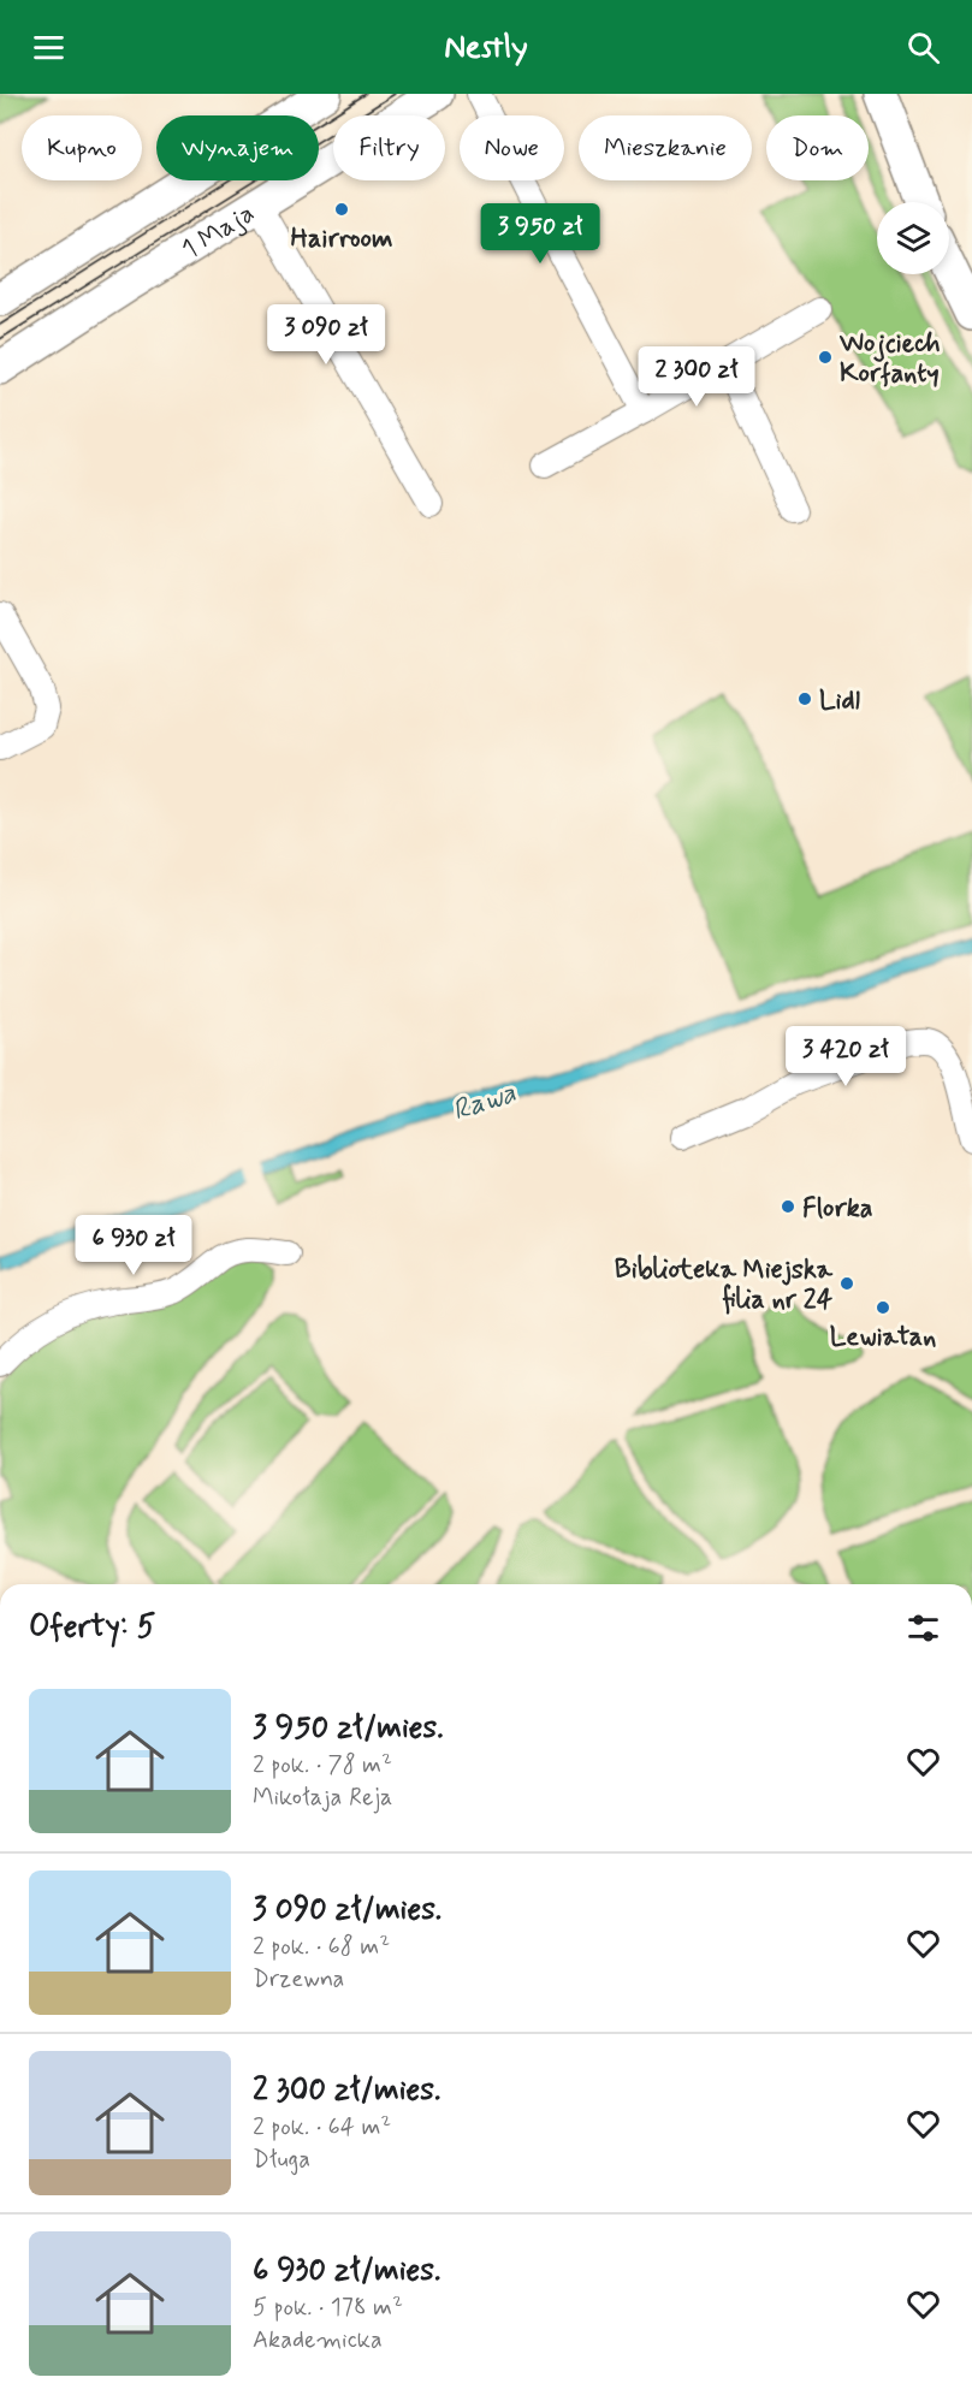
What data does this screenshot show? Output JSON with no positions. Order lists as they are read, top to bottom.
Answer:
{
  "streets": {
    "street": ["1 Maja"]
  },
  "water": ["Rawa"],
  "places": [
    "Hairroom",
    "Wojciech Korfanty",
    "Lidl",
    "Florka",
    "Biblioteka Miejska filia nr 24",
    "Lewiatan"
  ],
  "page": {
    "header": "Nestly",
    "chip": [
      "Kupno",
      "Wynajem",
      "Filtry",
      "Nowe",
      "Mieszkanie",
      "Dom"
    ],
    "price": [
      "3 950 zł",
      "3 090 zł",
      "2 300 zł",
      "3 420 zł",
      "6 930 zł"
    ],
    "heading": "Oferty: 5",
    "list": [
      {
        "name": "3 950 zł/mies.",
        "note": "2 pok. · 78 m² · Mikołaja Reja"
      },
      {
        "name": "3 090 zł/mies.",
        "note": "2 pok. · 68 m² · Drzewna"
      },
      {
        "name": "2 300 zł/mies.",
        "note": "2 pok. · 64 m² · Długa"
      },
      {
        "name": "6 930 zł/mies.",
        "note": "5 pok. · 178 m² · Akademicka"
      }
    ]
  }
}
